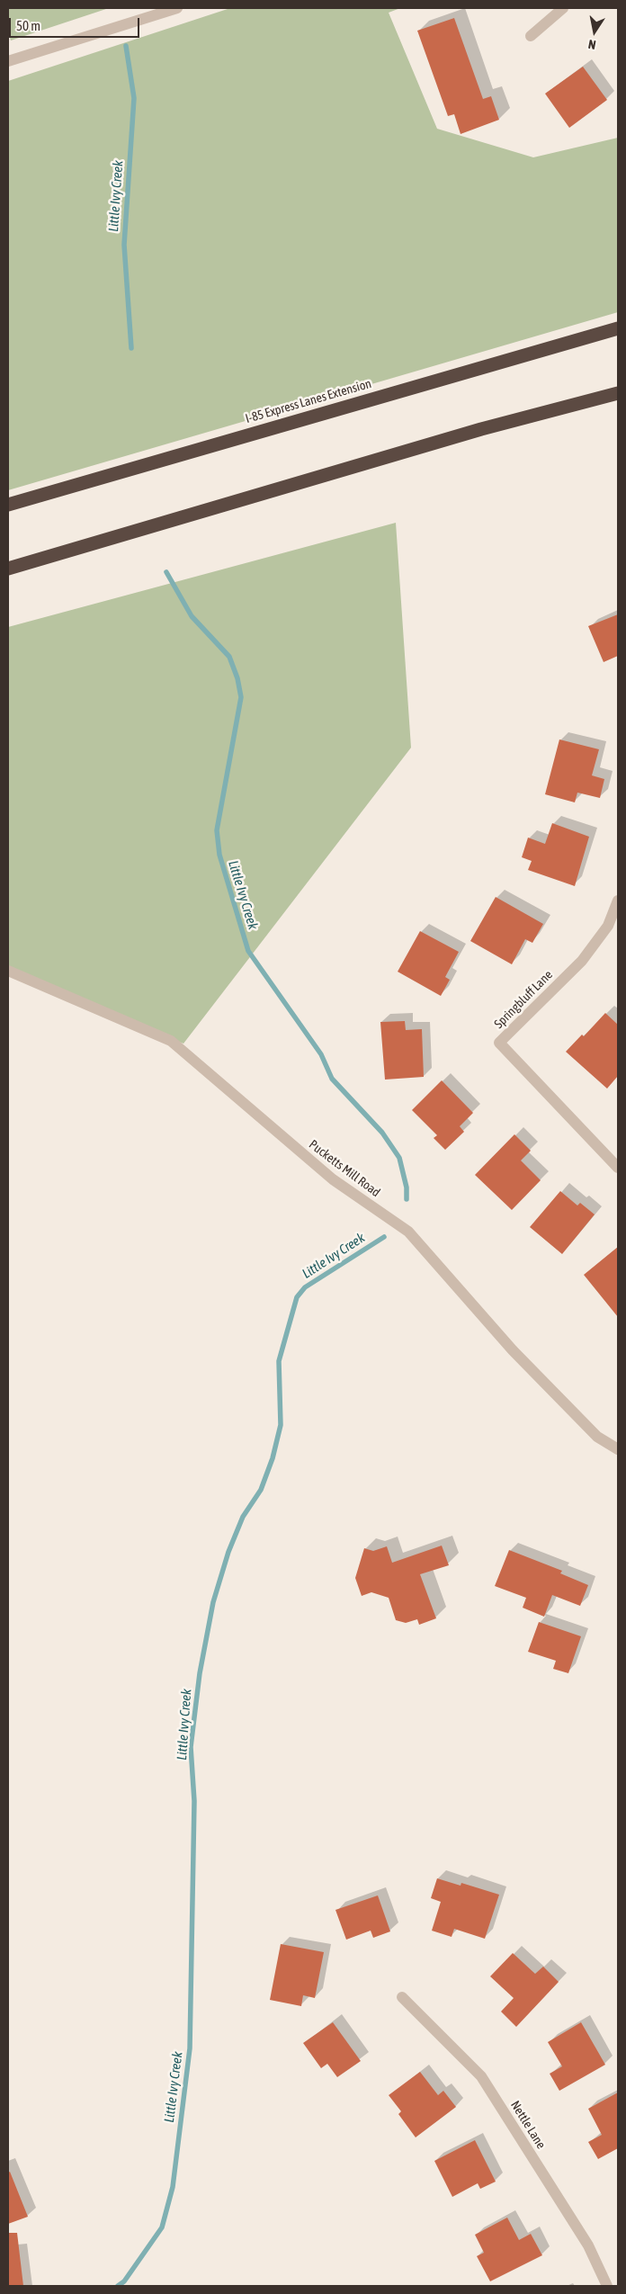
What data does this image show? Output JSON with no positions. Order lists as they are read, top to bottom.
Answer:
{
  "streets": {
    "highway": ["I-85 Express Lanes Extension"],
    "street": ["Springbluff Lane", "Pucketts Mill Road", "Nettle Lane"]
  },
  "water": ["Little Ivy Creek"],
  "scale_bar": "50 m",
  "north": "bottom"
}
